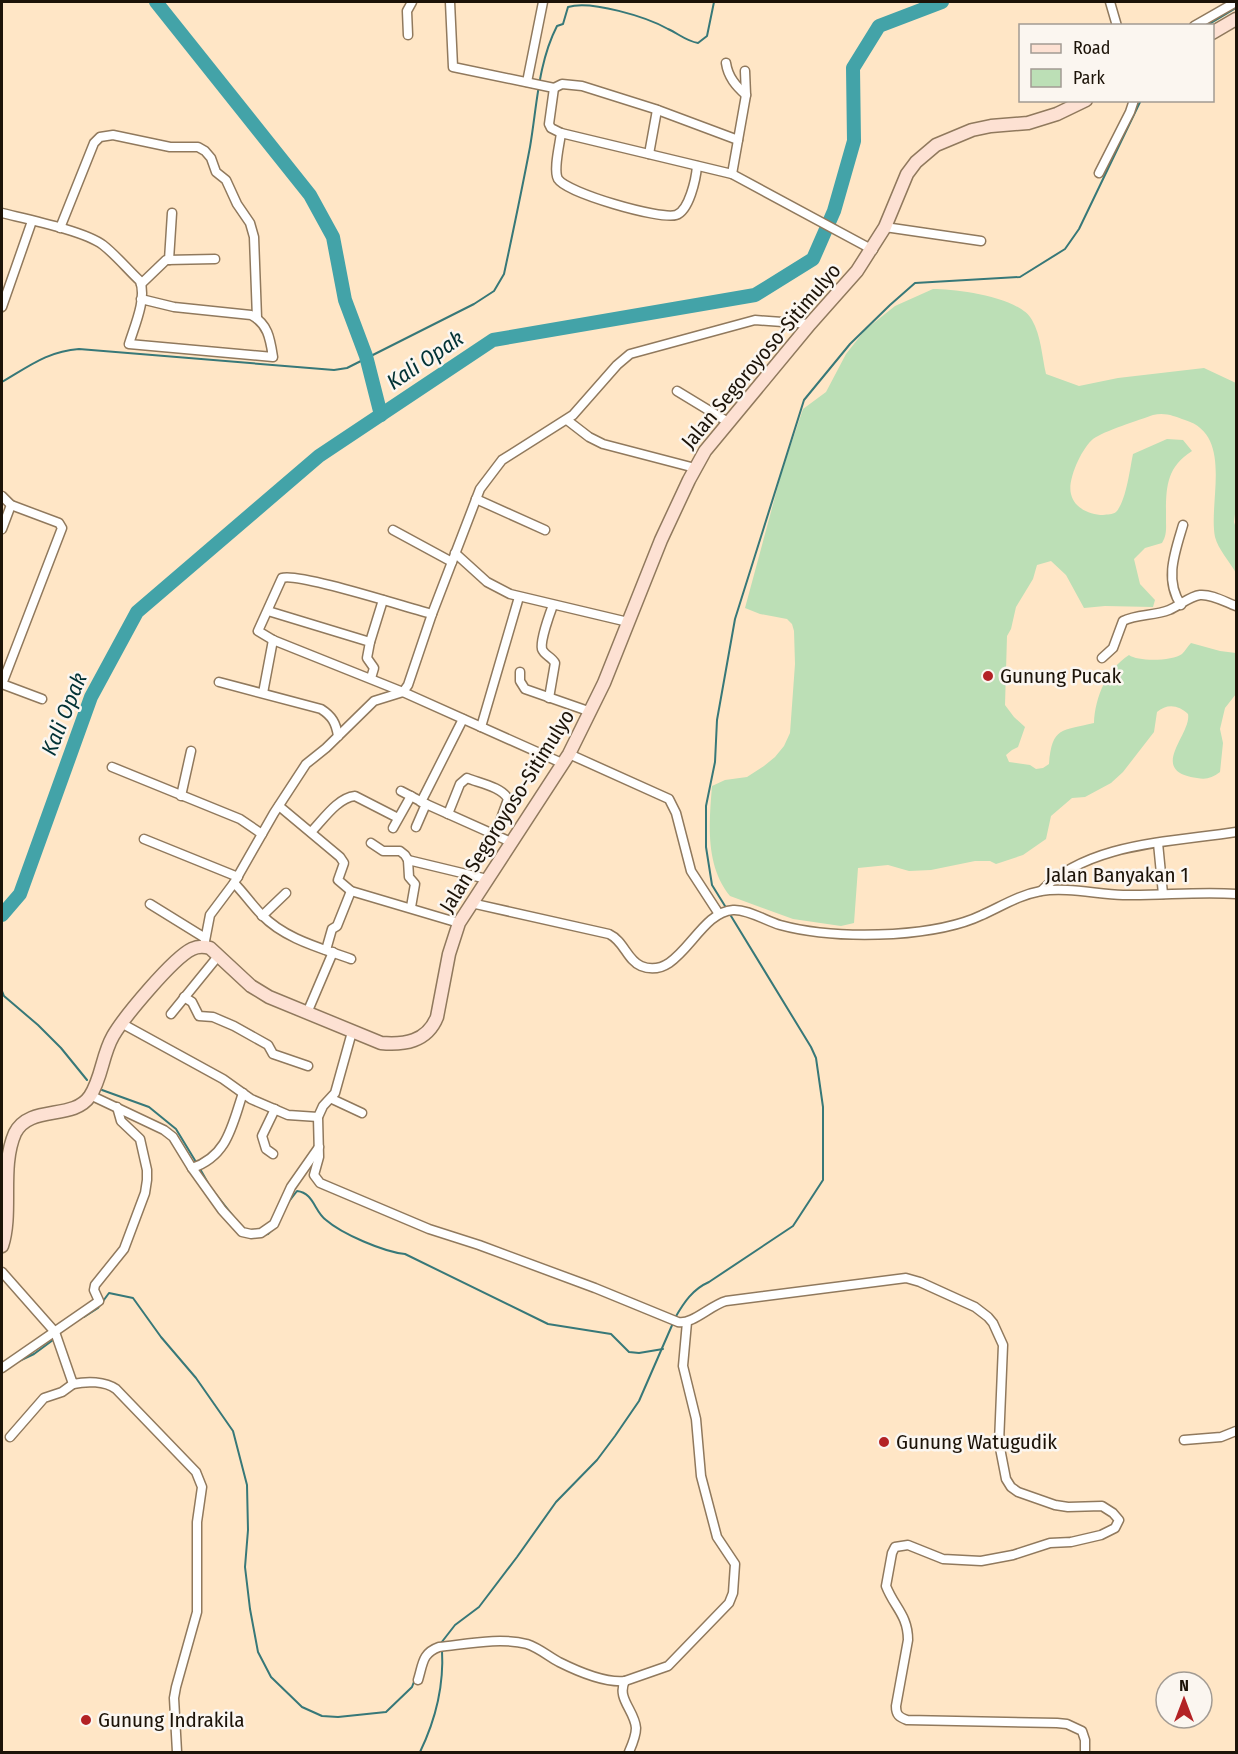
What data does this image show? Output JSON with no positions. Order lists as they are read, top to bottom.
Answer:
{
  "streets": {
    "main road": ["Jalan Segoroyoso-Sitimulyo"],
    "street": ["Jalan Banyakan 1"]
  },
  "water": ["Kali Opak"],
  "places": ["Gunung Pucak", "Gunung Watugudik", "Gunung Indrakila"],
  "legend": ["Road", "Park"],
  "north": "top"
}
